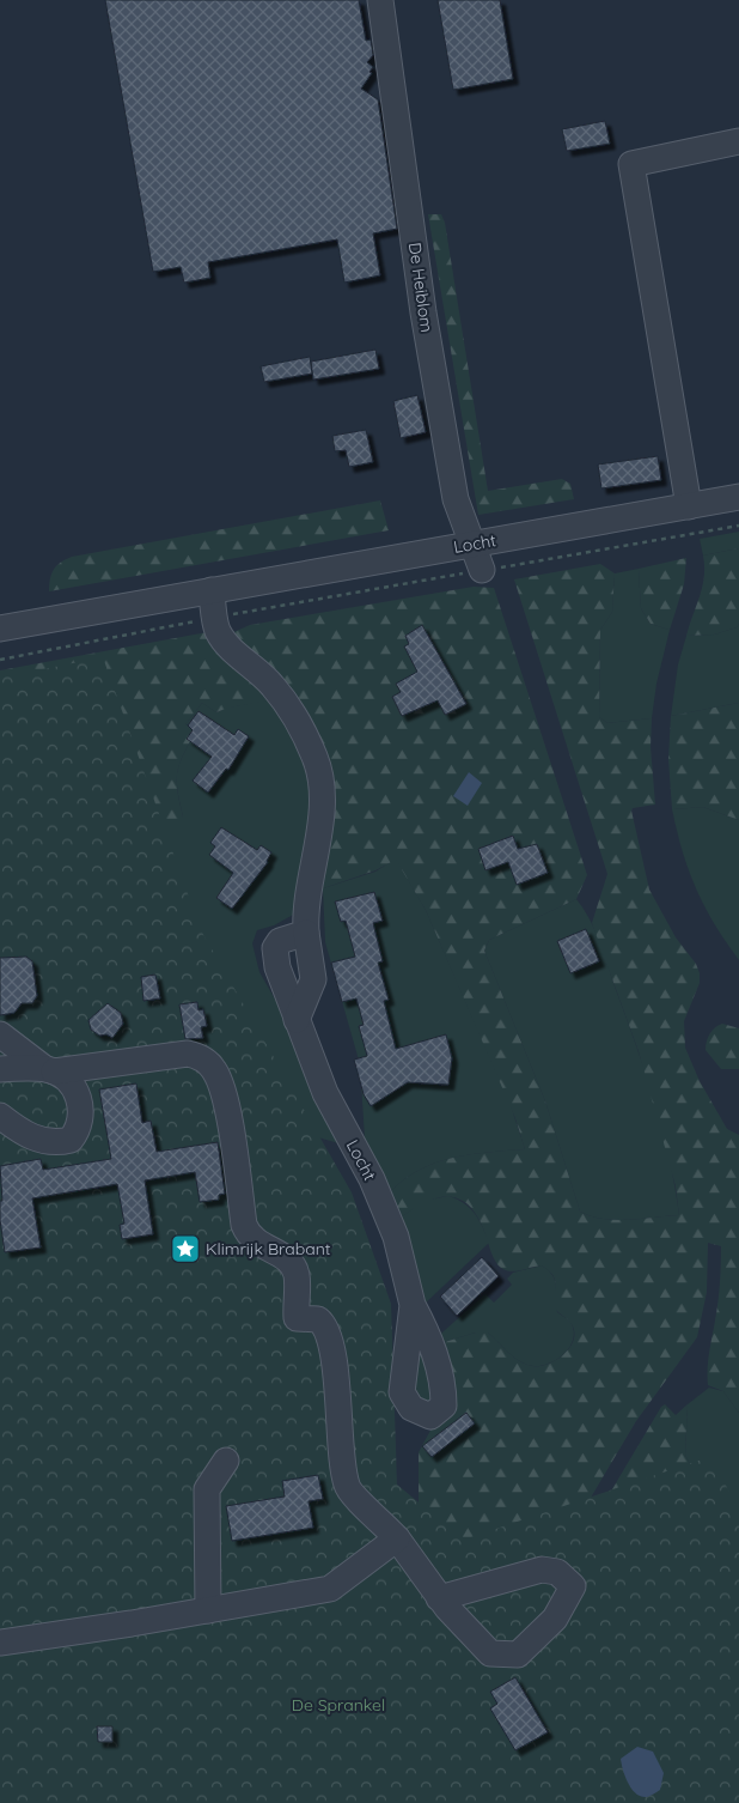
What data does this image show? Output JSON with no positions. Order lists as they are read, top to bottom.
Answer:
{
  "streets": {
    "street": ["De Heiblom", "Locht"]
  },
  "crossings": [
    ["De Heiblom", "Locht"]
  ],
  "parks": ["De Sprankel"],
  "places": {
    "place": ["Klimrijk Brabant"]
  }
}
